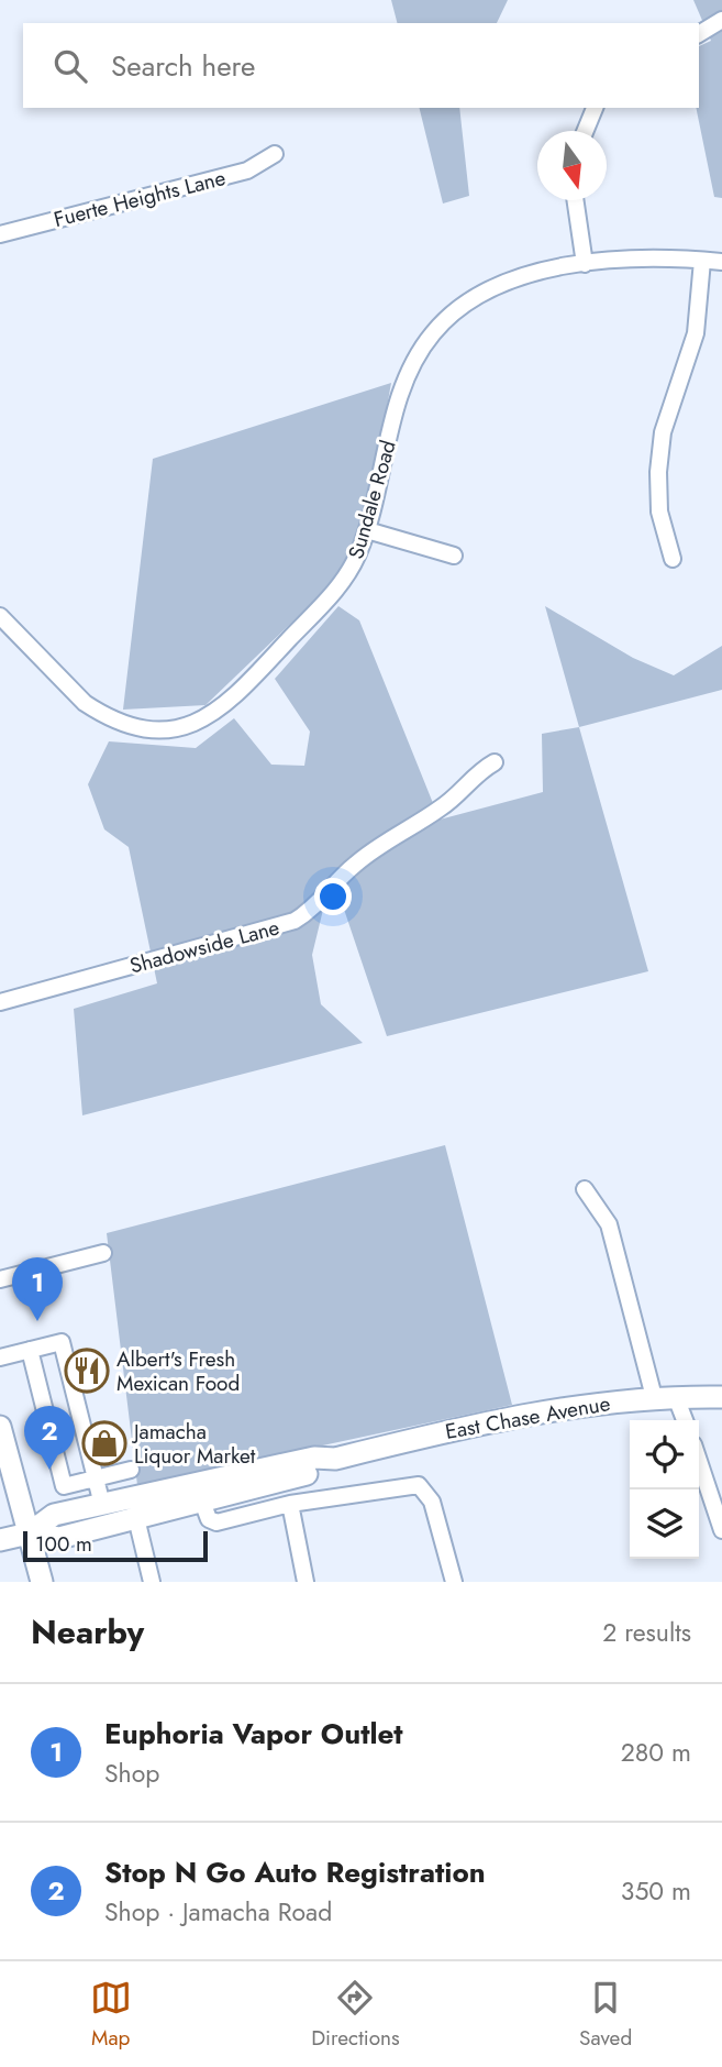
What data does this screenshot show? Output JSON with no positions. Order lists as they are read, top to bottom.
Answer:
{
  "streets": {
    "main road": ["East Chase Avenue"],
    "street": ["Fuerte Heights Lane", "Sundale Road", "Shadowside Lane"]
  },
  "places": {
    "restaurant": ["Albert's Fresh Mexican Food"],
    "shop": ["Jamacha Liquor Market"]
  },
  "scale_bar": "100 m",
  "north": "bottom",
  "page": {
    "search": "Search here",
    "pins": ["1", "2"],
    "scale": "100 m",
    "heading": ["Nearby", "2 results"],
    "list": [
      {
        "mark": "1",
        "name": "Euphoria Vapor Outlet",
        "note": "Shop",
        "value": "280 m"
      },
      {
        "mark": "2",
        "name": "Stop N Go Auto Registration",
        "note": "Shop · Jamacha Road",
        "value": "350 m"
      }
    ],
    "nav": ["Map", "Directions", "Saved"]
  }
}
